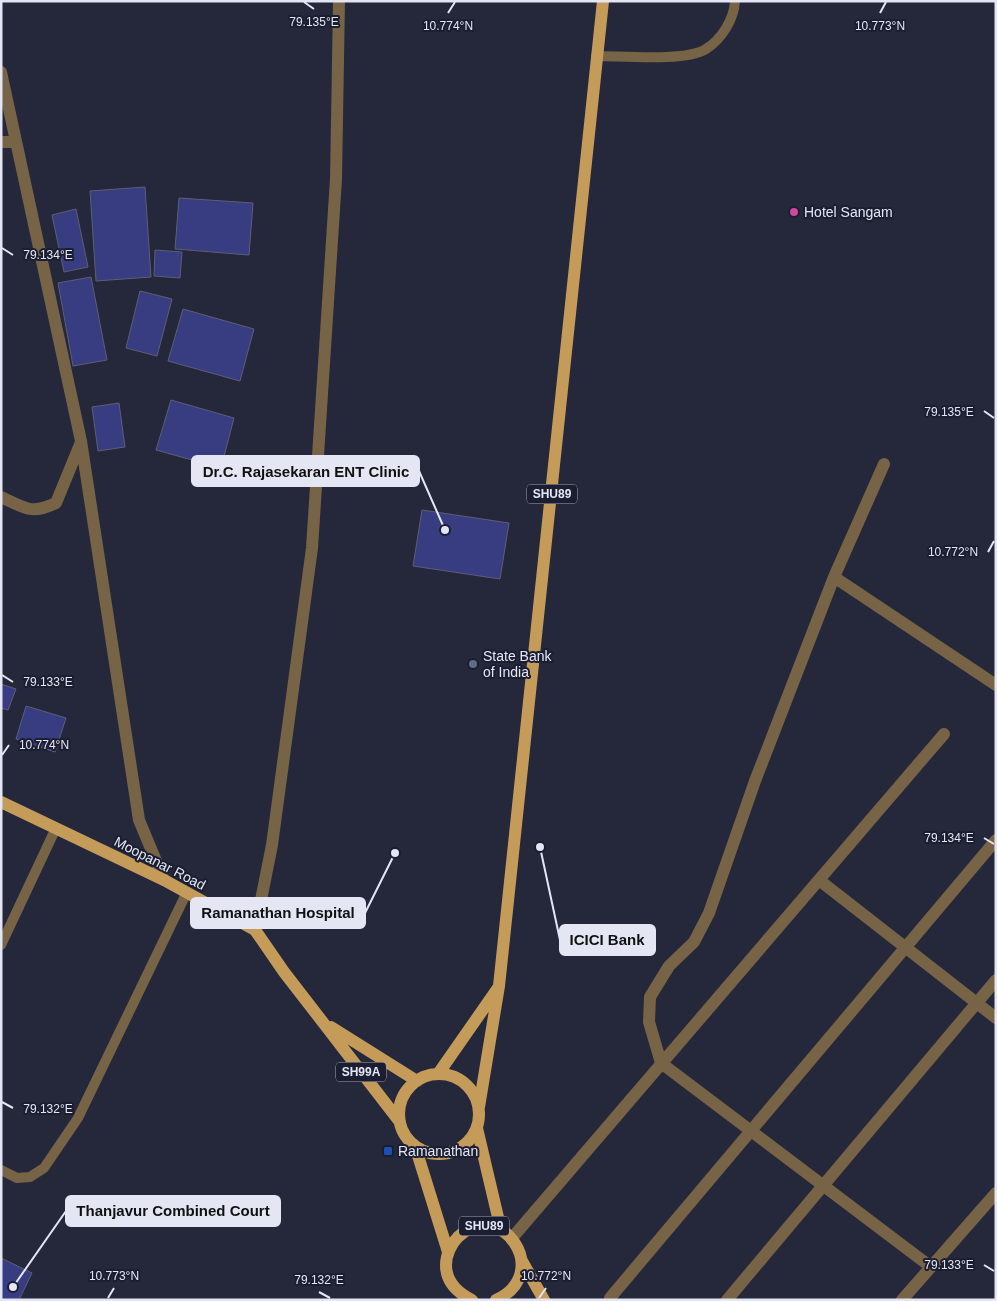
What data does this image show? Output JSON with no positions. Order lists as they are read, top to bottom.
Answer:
{
  "streets": {
    "main road": ["SHU89", "Moopanar Road", "SH99A"]
  },
  "crossings": [
    ["SHU89", "Moopanar Road"]
  ],
  "places": {
    "other": [
      "Hotel Sangam",
      "Dr.C. Rajasekaran ENT Clinic",
      "State Bank of India",
      "ICICI Bank",
      "Ramanathan Hospital",
      "Thanjavur Combined Court"
    ],
    "transit": ["Ramanathan"]
  },
  "coordinates": [
    "79.135°E",
    "10.773°N",
    "10.774°N",
    "79.134°E",
    "10.772°N",
    "79.133°E",
    "79.132°E"
  ]
}
